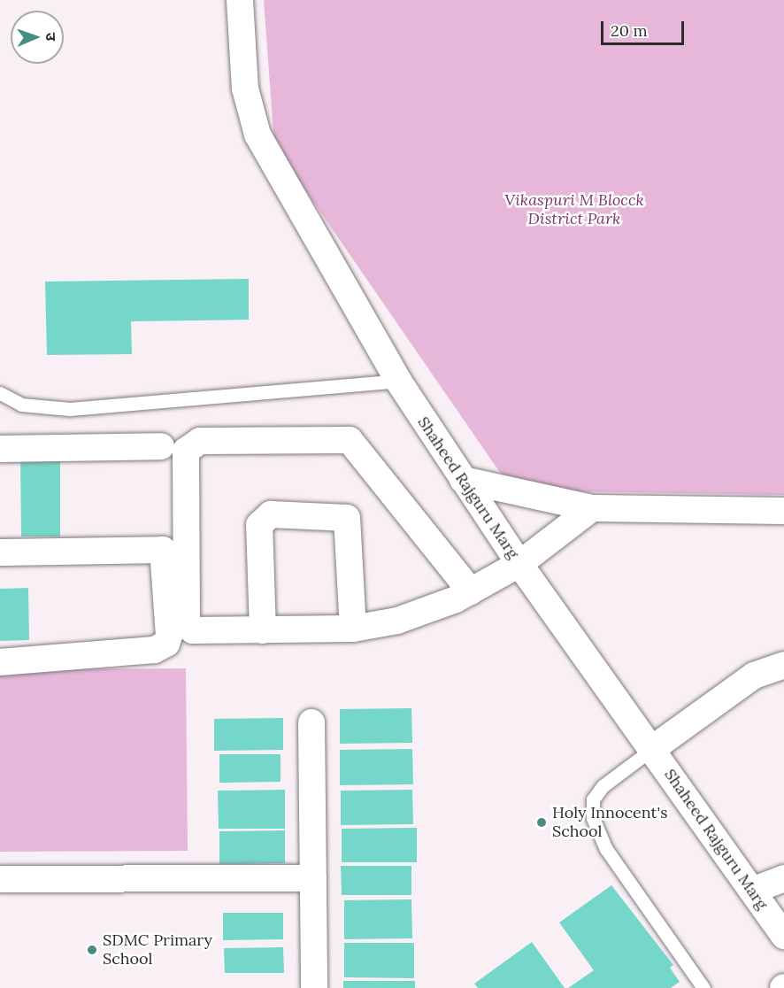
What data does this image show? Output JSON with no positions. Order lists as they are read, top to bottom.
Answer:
{
  "streets": {
    "street": ["Shaheed Rajguru Marg"]
  },
  "parks": ["Vikaspuri M Blocck District Park"],
  "places": ["Holy Innocent's School", "SDMC Primary School"],
  "scale_bar": "20 m",
  "north": "right"
}
